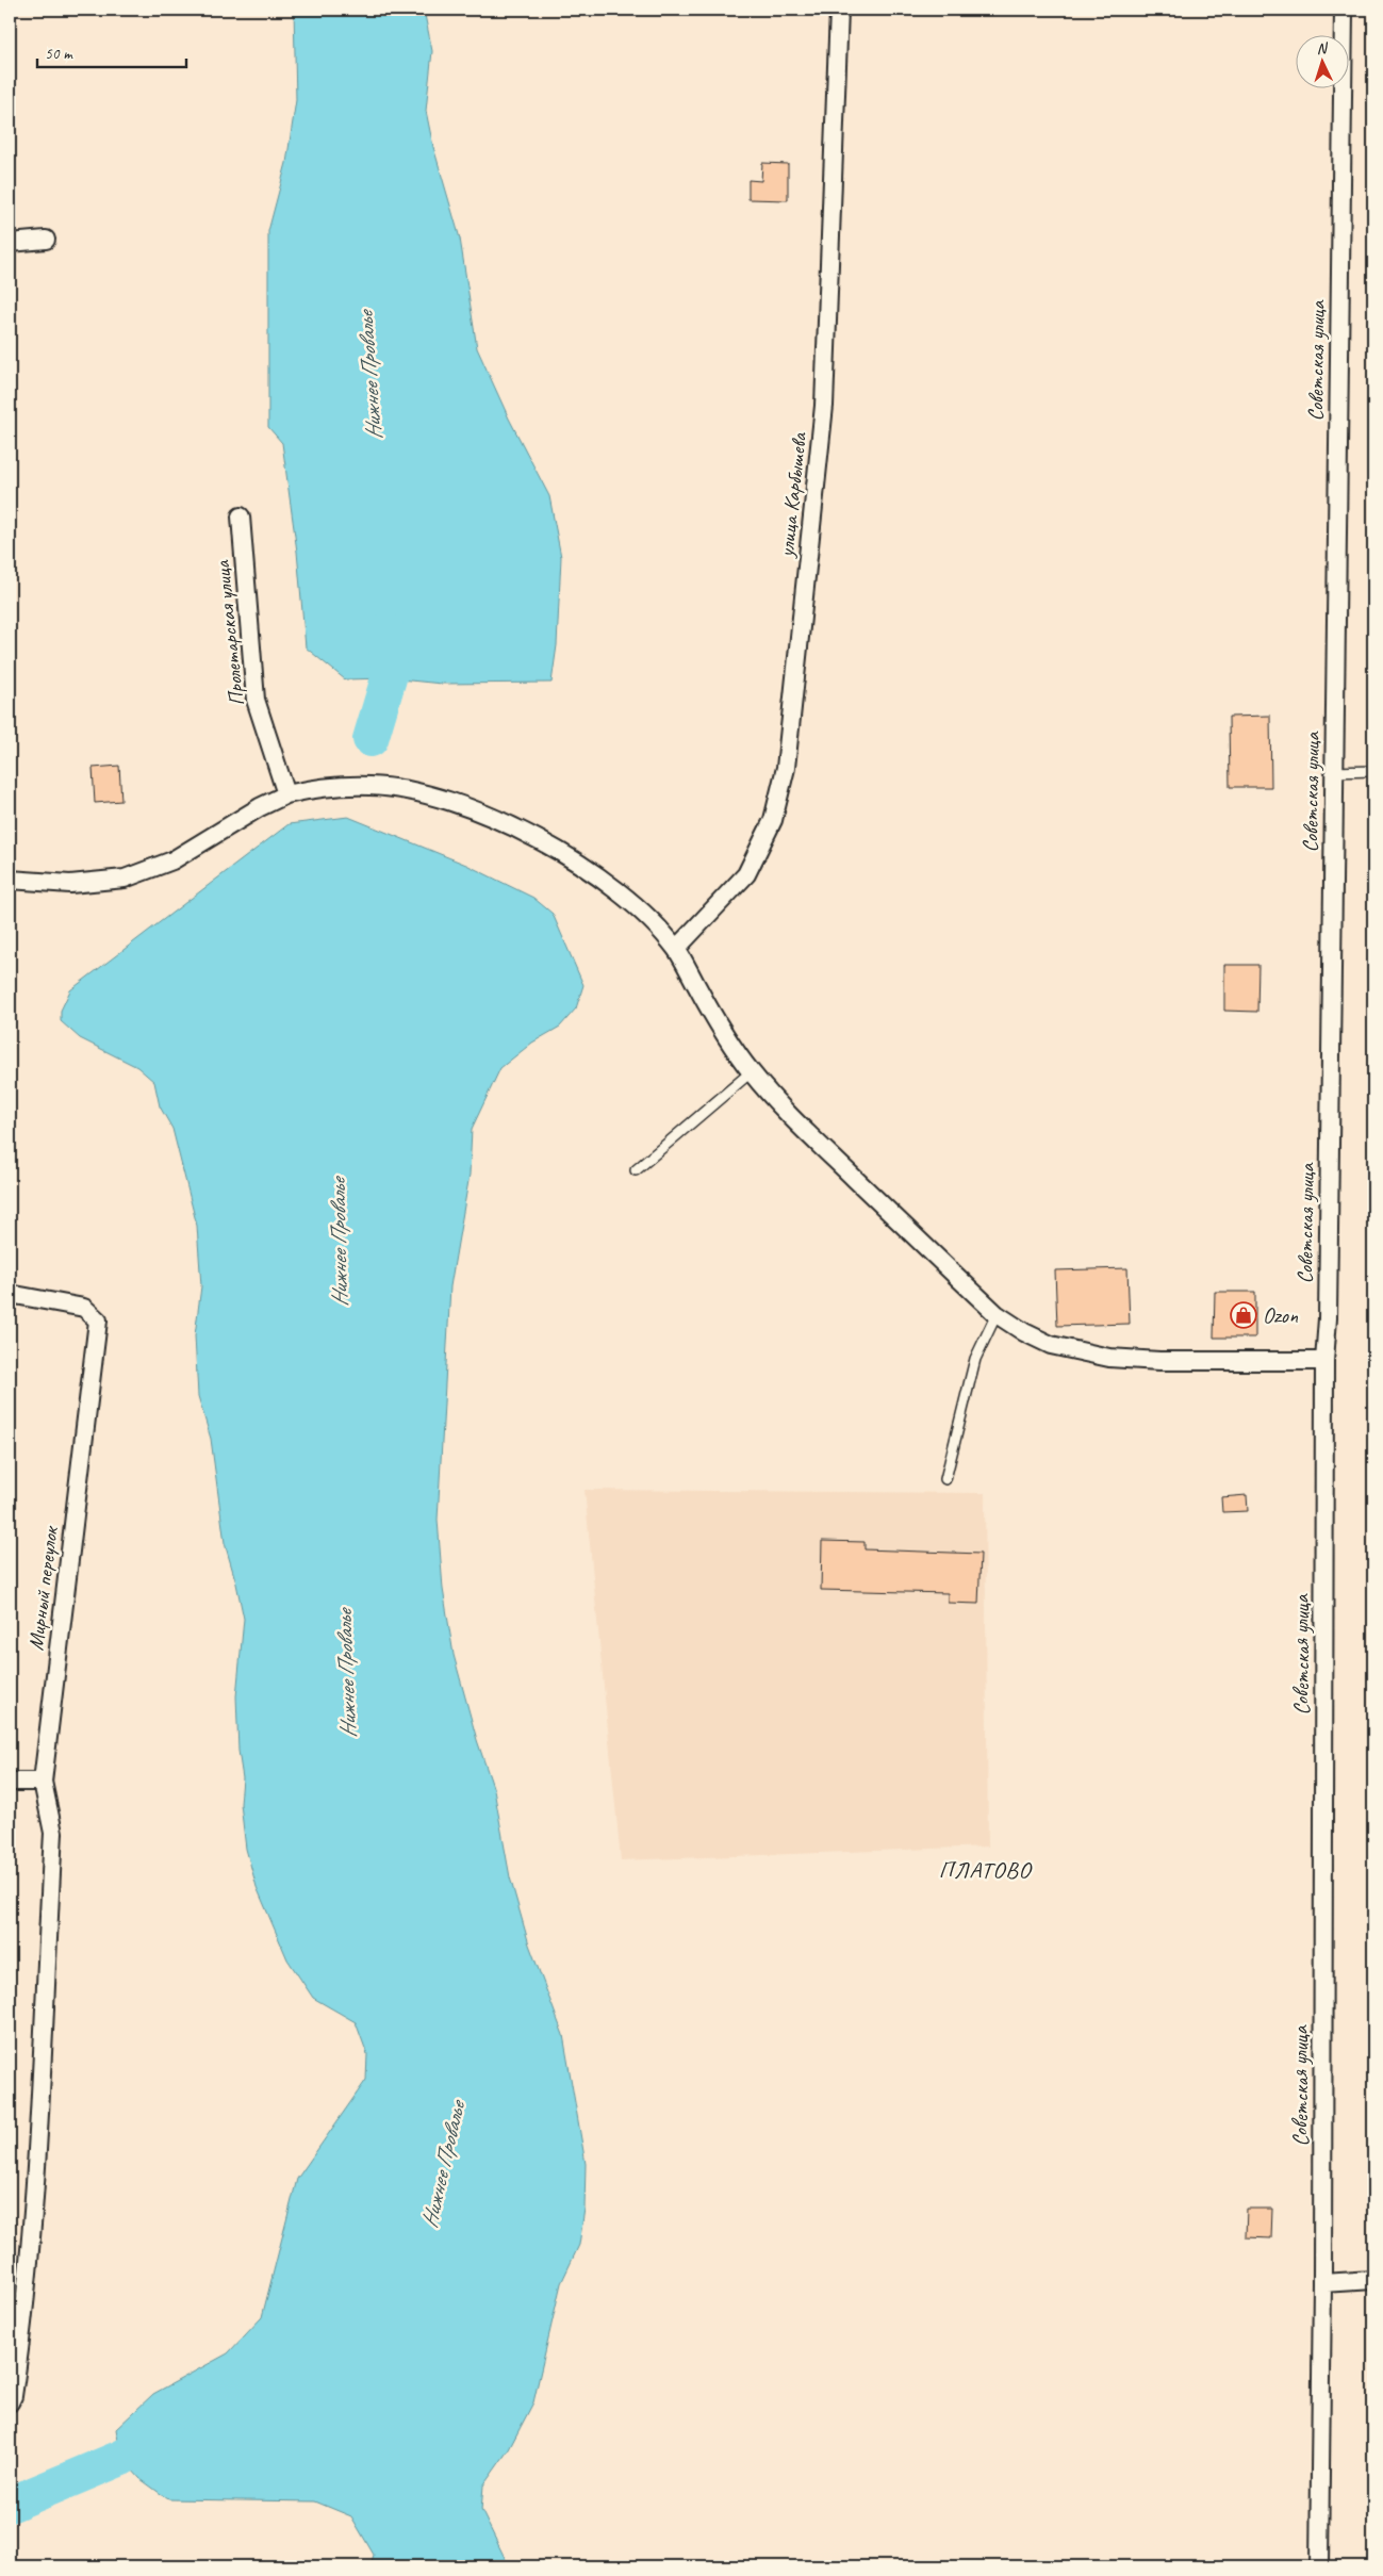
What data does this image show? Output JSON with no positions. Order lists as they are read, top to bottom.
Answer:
{
  "streets": {
    "street": [
      "Советская улица",
      "улица Карбышева",
      "Пролетарская улица",
      "Мирный переулок"
    ]
  },
  "districts": ["ПЛАТОВО"],
  "water": ["Нижнее Провалье"],
  "places": {
    "shop": ["Ozon"]
  },
  "scale_bar": "50 m",
  "north": "top"
}
